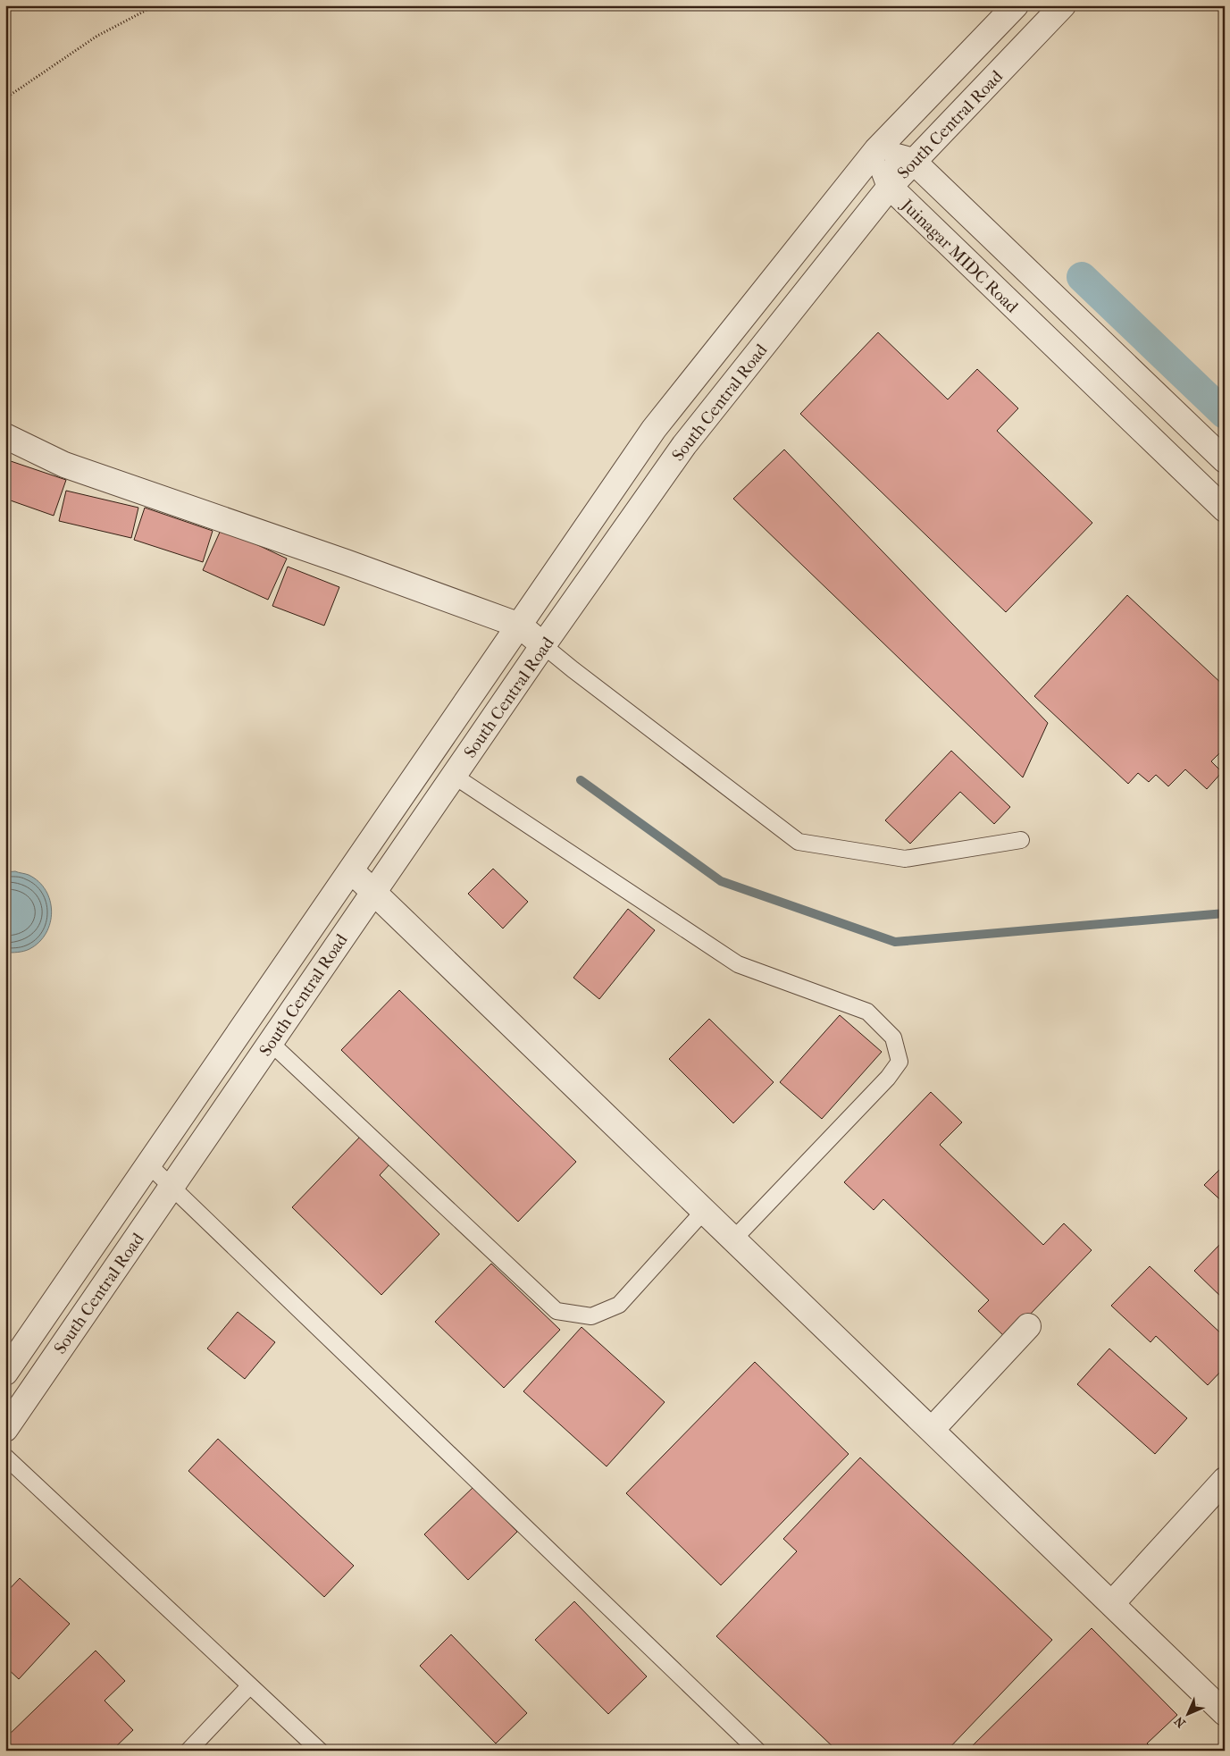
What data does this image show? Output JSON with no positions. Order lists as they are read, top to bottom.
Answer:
{
  "streets": {
    "street": ["South Central Road", "Juinagar MIDC Road"]
  },
  "crossings": [
    ["South Central Road", "Juinagar MIDC Road"]
  ],
  "north": "bottom left"
}
